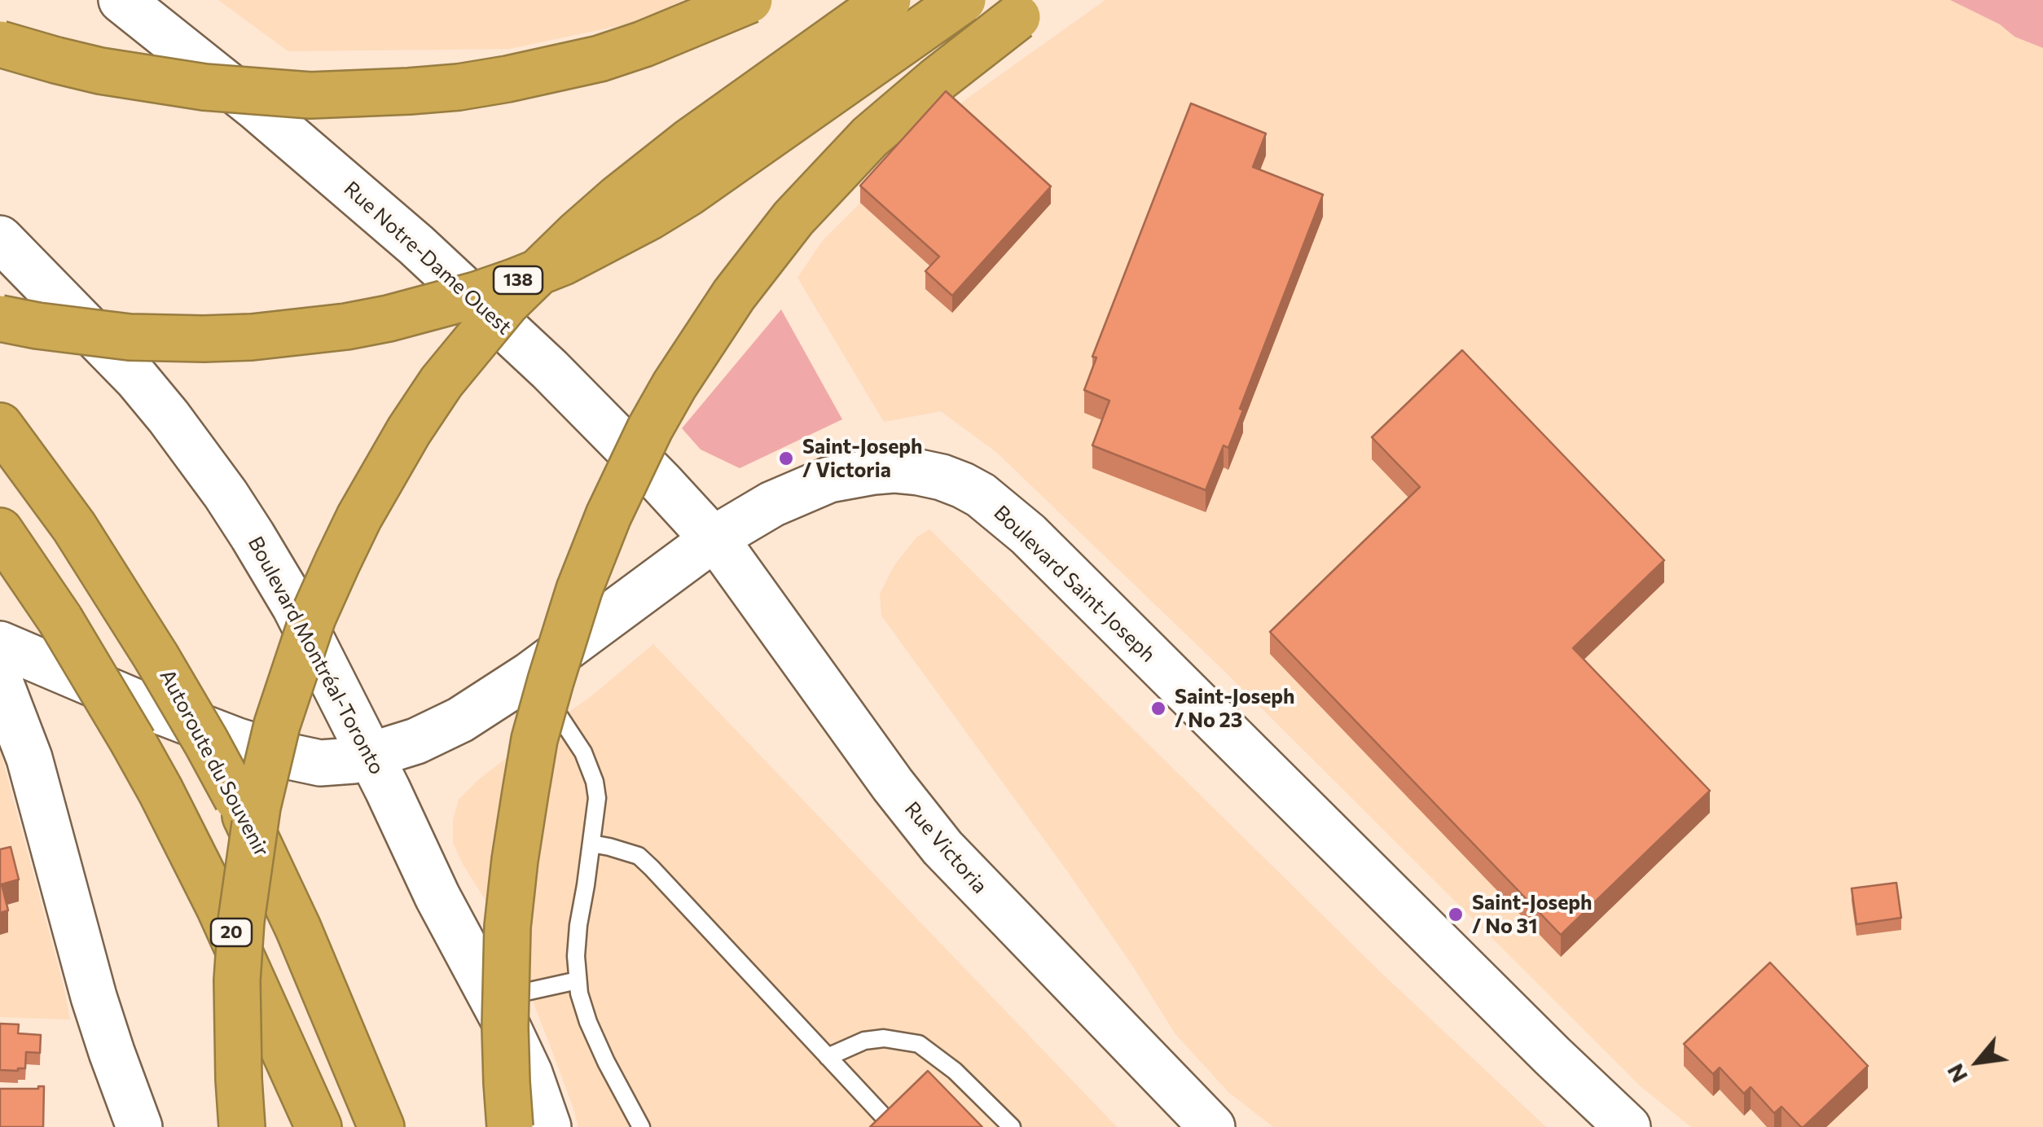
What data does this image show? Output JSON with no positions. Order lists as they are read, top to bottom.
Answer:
{
  "streets": {
    "highway": ["138", "Autoroute du Souvenir", "20"],
    "main road": [
      "Rue Notre-Dame Ouest",
      "Boulevard Saint-Joseph",
      "Boulevard Montréal-Toronto",
      "Rue Victoria"
    ]
  },
  "crossings": [
    ["Rue Notre-Dame Ouest", "Boulevard Saint-Joseph"],
    ["Rue Notre-Dame Ouest", "Rue Victoria"],
    ["Boulevard Saint-Joseph", "Boulevard Montréal-Toronto"],
    ["Boulevard Saint-Joseph", "Rue Victoria"]
  ],
  "places": ["Saint-Joseph / Victoria", "Saint-Joseph / No 23", "Saint-Joseph / No 31"],
  "north": "bottom left"
}
